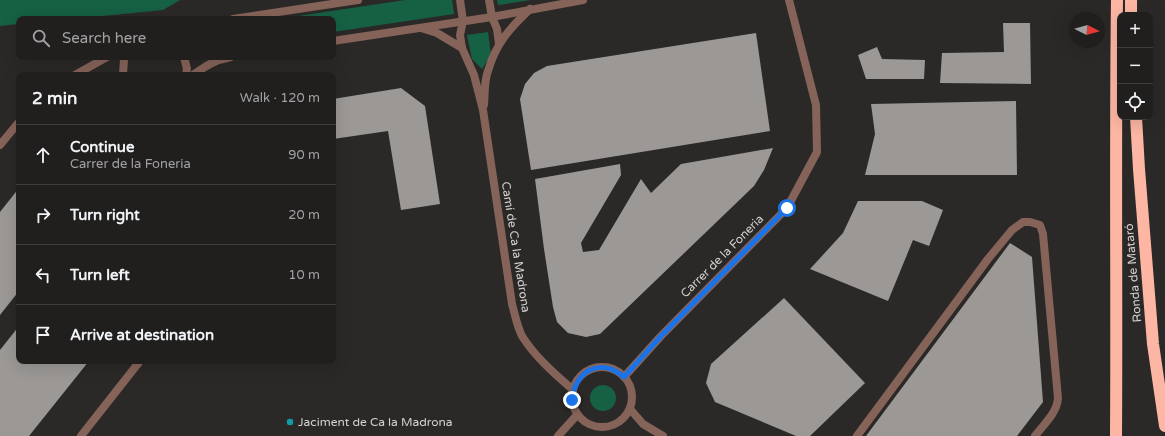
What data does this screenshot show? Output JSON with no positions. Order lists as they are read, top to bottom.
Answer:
{
  "streets": {
    "highway": ["Ronda de Mataró"],
    "street": ["Camí de Ca la Madrona", "Carrer de la Foneria"]
  },
  "crossings": [
    ["Camí de Ca la Madrona", "Carrer de la Foneria"]
  ],
  "places": ["Jaciment de Ca la Madrona"],
  "north": "right",
  "page": {
    "map_buttons": ["+", "−"],
    "search": "Search here",
    "heading": ["2 min", "Walk · 120 m"],
    "list": [
      ["Continue", "Carrer de la Foneria", "90 m"],
      ["Turn right", "20 m"],
      ["Turn left", "10 m"],
      "Arrive at destination"
    ]
  }
}
